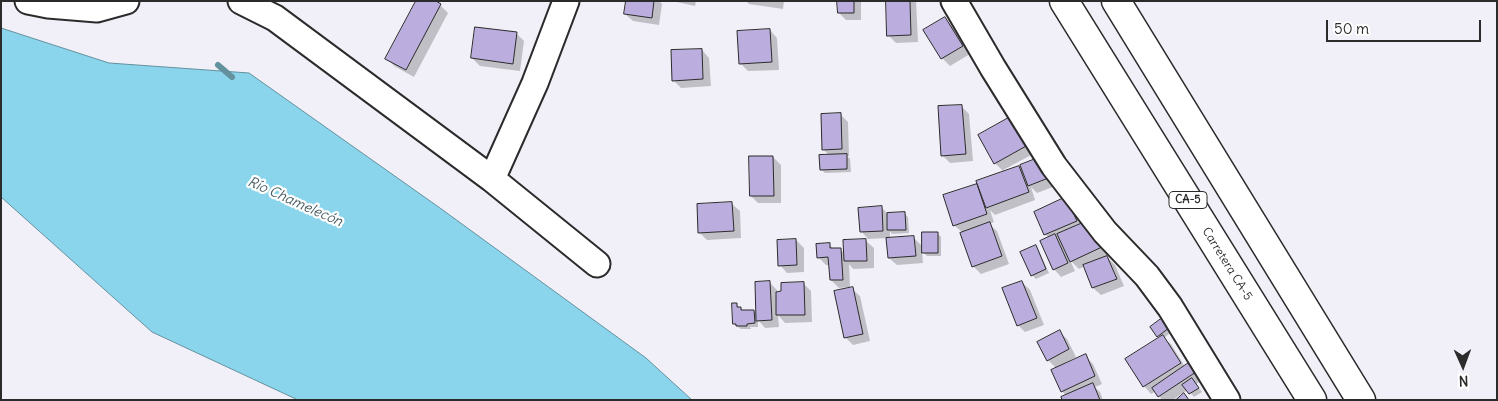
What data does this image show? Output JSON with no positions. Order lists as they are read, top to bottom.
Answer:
{
  "streets": {
    "highway": ["CA-5", "Carretera CA-5"]
  },
  "water": ["Río Chamelecón"],
  "scale_bar": "50 m",
  "north": "bottom"
}
